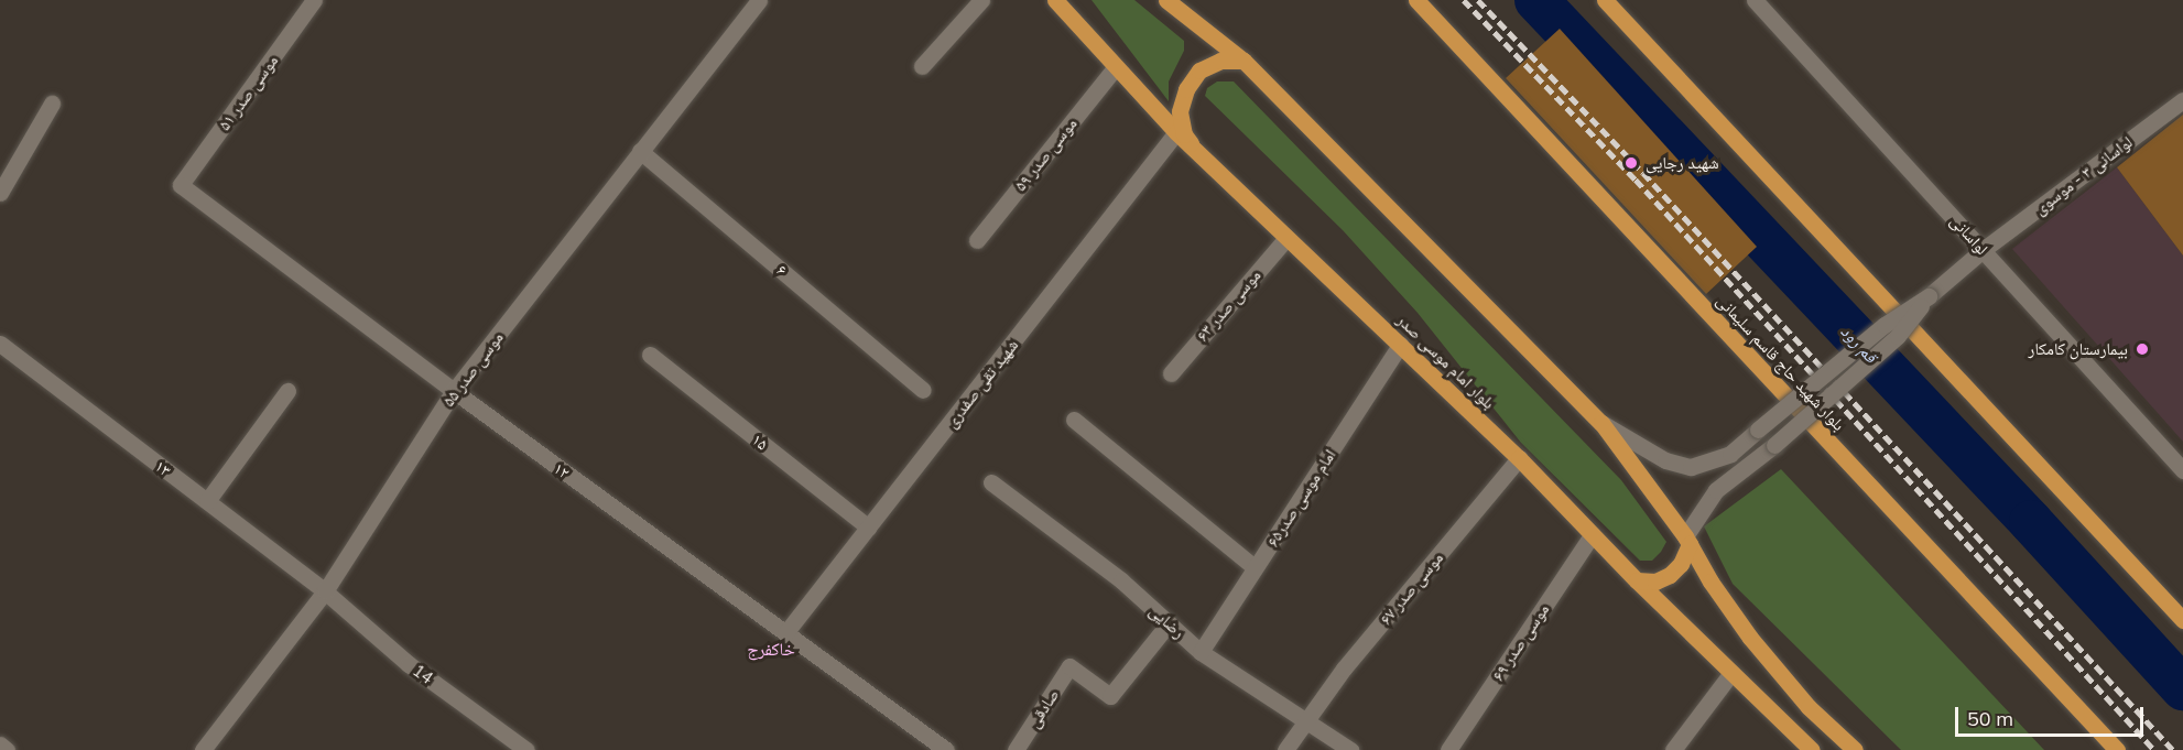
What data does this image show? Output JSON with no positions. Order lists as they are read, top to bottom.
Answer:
{
  "streets": {
    "main road": ["بلوار امام موسی صدر", "بلوار شهید حاج قاسم سلیمانی"],
    "street": [
      "موسی صدر ۵۱",
      "موسی صدر ۵۹",
      "لواسانی ۳ - موسوی",
      "لواسانی",
      "۶",
      "موسی صدر ۶۳",
      "موسی صدر ۵۵",
      "شهید تقی صفدری",
      "۱۵",
      "۱۳",
      "۱۲",
      "امام موسی صدر۶۵",
      "موسی صدر ۶۷",
      "رضایی",
      "موسی صدر ۶۹",
      "14",
      "صادقی"
    ]
  },
  "crossings": [
    ["موسی صدر ۵۱", "۱۲"],
    ["موسی صدر ۵۹", "بلوار امام موسی صدر"],
    ["لواسانی ۳ - موسوی", "لواسانی"],
    ["۶", "موسی صدر ۵۵"],
    ["موسی صدر ۶۳", "بلوار امام موسی صدر"],
    ["بلوار امام موسی صدر", "شهید تقی صفدری"],
    ["بلوار امام موسی صدر", "امام موسی صدر۶۵"],
    ["بلوار امام موسی صدر", "موسی صدر ۶۷"],
    ["بلوار امام موسی صدر", "موسی صدر ۶۹"],
    ["موسی صدر ۵۵", "۱۳"],
    ["موسی صدر ۵۵", "۱۲"],
    ["موسی صدر ۵۵", "14"],
    ["شهید تقی صفدری", "۱۵"],
    ["شهید تقی صفدری", "۱۲"],
    ["۱۳", "14"],
    ["امام موسی صدر۶۵", "رضایی"],
    ["موسی صدر ۶۷", "رضایی"],
    ["رضایی", "صادقی"]
  ],
  "districts": ["خاکفرج"],
  "water": ["قم رود"],
  "places": ["شهید رجایی", "بیمارستان کامکار"],
  "scale_bar": "50 m"
}
